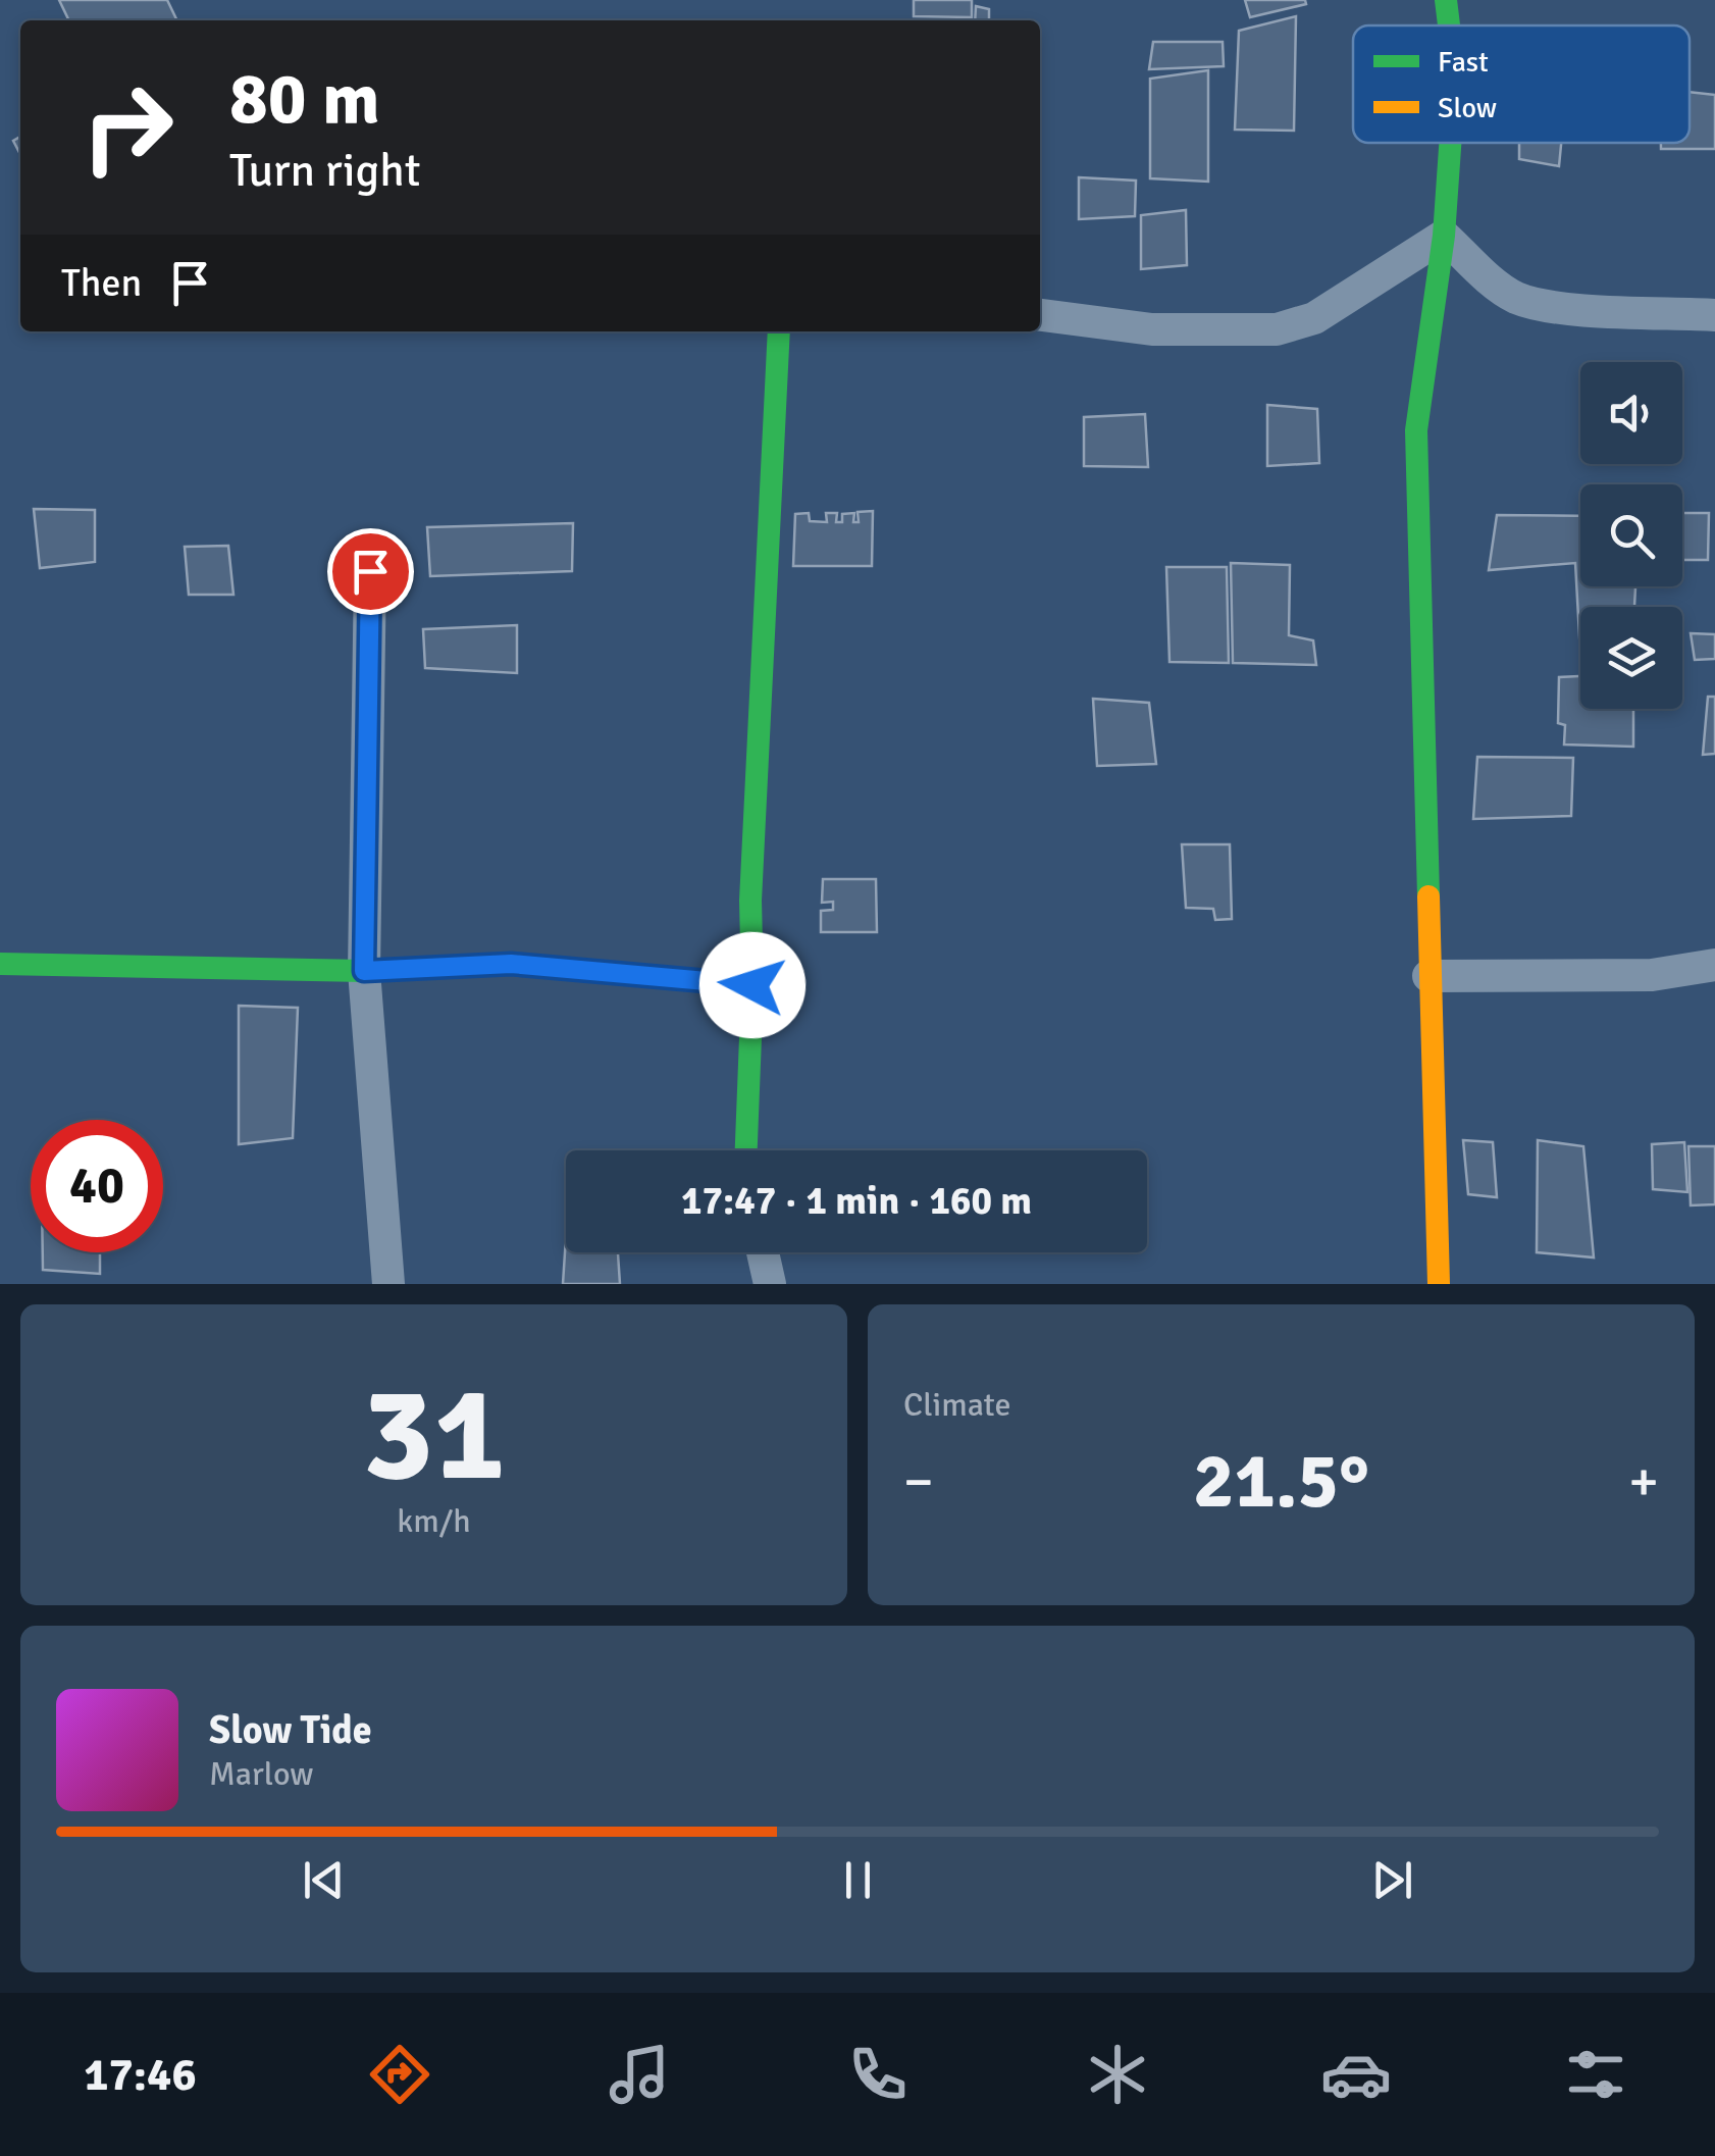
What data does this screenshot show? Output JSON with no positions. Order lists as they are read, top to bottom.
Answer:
{
  "legend": ["Fast", "Slow"],
  "page": {
    "turn": ["80 m", "Turn right"],
    "then": "Then",
    "limit": "40",
    "trip": "17:47 · 1 min · 160 m",
    "tile": [
      ["31", "km/h"],
      "Climate"
    ],
    "heat": ["−", "21.5°", "+"],
    "song": ["Slow Tide", "Marlow"],
    "tabs": "17:46"
  }
}
